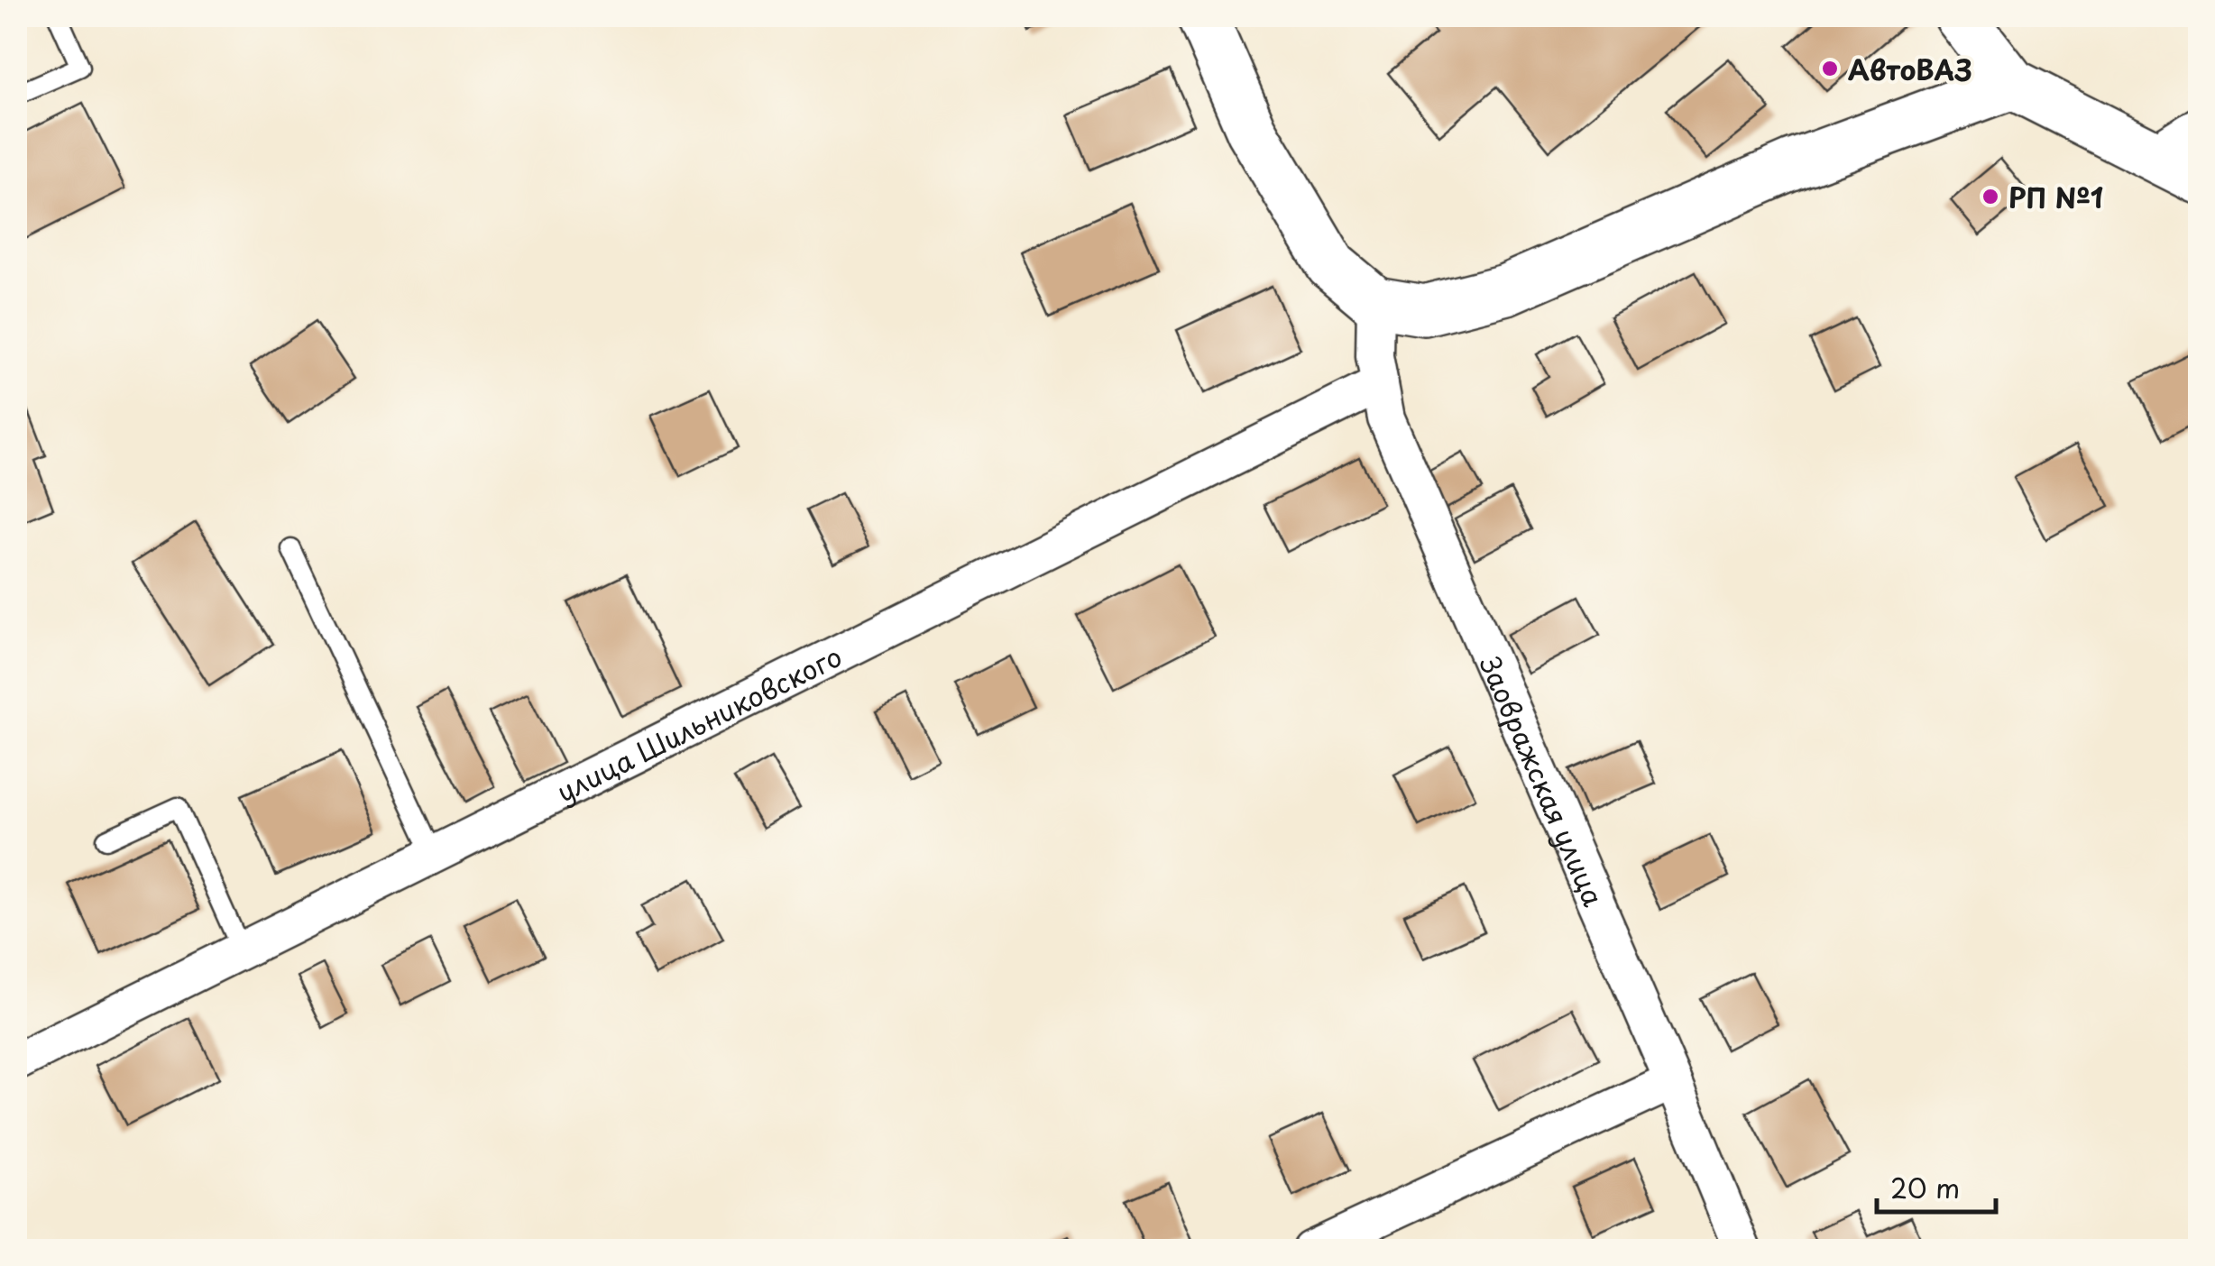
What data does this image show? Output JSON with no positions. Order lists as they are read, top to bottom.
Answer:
{
  "streets": {
    "street": ["улица Шильниковского", "Заовражская улица"]
  },
  "crossings": [
    ["улица Шильниковского", "Заовражская улица"]
  ],
  "places": ["АвтоВАЗ", "РП №1"],
  "scale_bar": "20 m"
}
